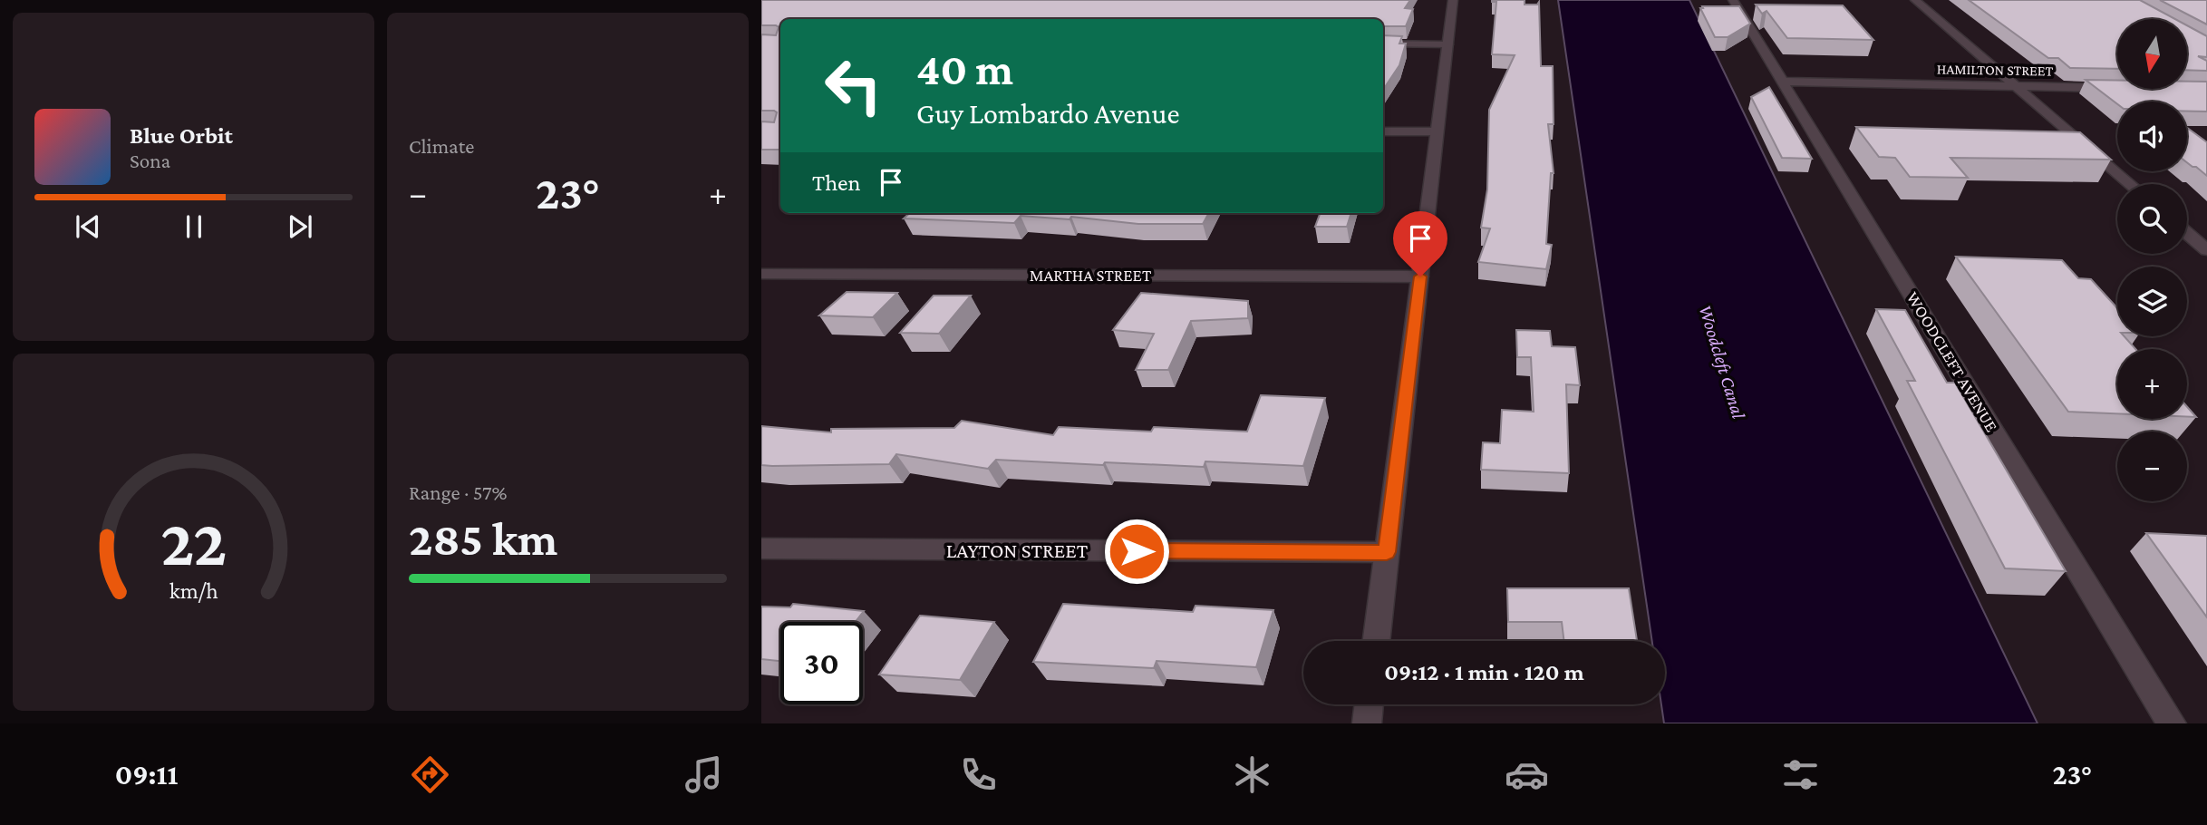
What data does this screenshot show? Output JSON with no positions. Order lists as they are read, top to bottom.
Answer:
{
  "streets": {
    "street": [
      "HAMILTON STREET",
      "MARTHA STREET",
      "WOODCLEFT AVENUE",
      "LAYTON STREET"
    ]
  },
  "crossings": [
    ["HAMILTON STREET", "WOODCLEFT AVENUE"]
  ],
  "water": ["Woodcleft Canal"],
  "north": "bottom",
  "page": {
    "tile": [
      "Climate",
      ["Range · 57%", "285 km"]
    ],
    "map_buttons": ["+", "−"],
    "turn": ["40 m", "Guy Lombardo Avenue"],
    "song": ["Blue Orbit", "Sona"],
    "then": "Then",
    "heat": ["−", "23°", "+"],
    "limit": "30",
    "trip": "09:12 · 1 min · 120 m",
    "tabs": ["09:11", "23°"],
    "gauge": ["22", "km/h"]
  }
}
